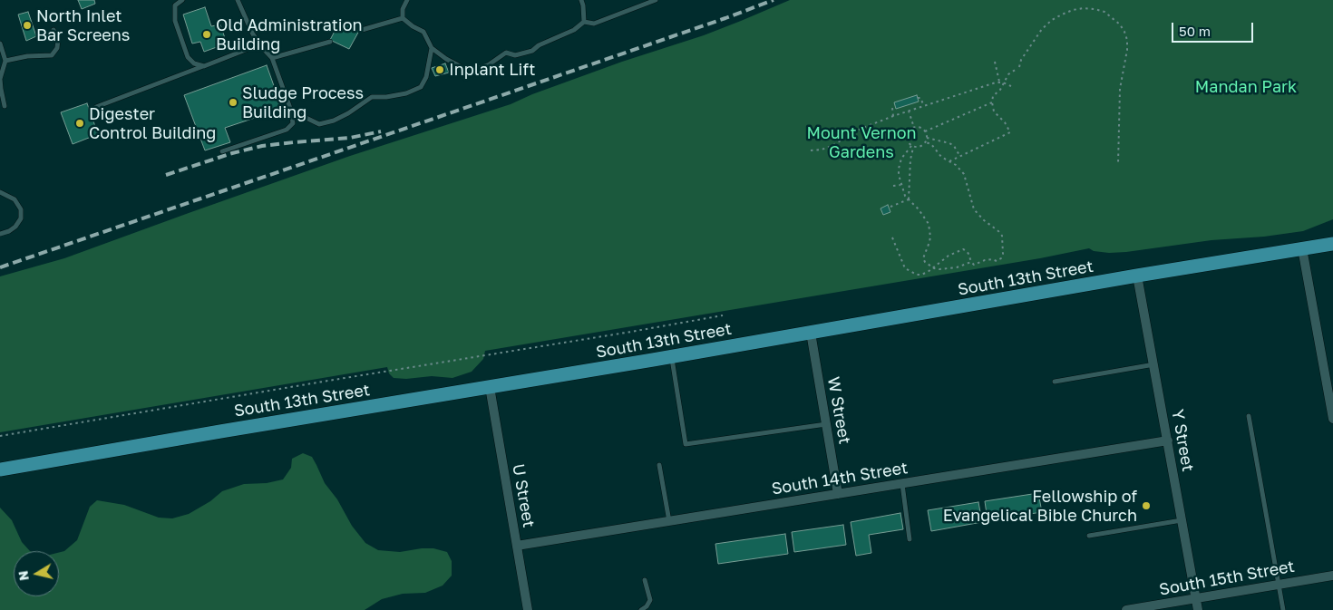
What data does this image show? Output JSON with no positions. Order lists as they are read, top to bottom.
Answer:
{
  "streets": {
    "main road": ["South 13th Street"],
    "street": [
      "W Street",
      "Y Street",
      "South 14th Street",
      "U Street",
      "South 15th Street"
    ]
  },
  "crossings": [
    ["South 13th Street", "W Street"],
    ["South 13th Street", "Y Street"],
    ["South 13th Street", "U Street"],
    ["W Street", "South 14th Street"],
    ["Y Street", "South 14th Street"],
    ["Y Street", "South 15th Street"],
    ["South 14th Street", "U Street"]
  ],
  "parks": ["Mandan Park", "Mount Vernon Gardens"],
  "places": [
    "North Inlet Bar Screens",
    "Old Administration Building",
    "Inplant Lift",
    "Sludge Process Building",
    "Digester Control Building",
    "Fellowship of Evangelical Bible Church"
  ],
  "scale_bar": "50 m",
  "north": "left"
}
